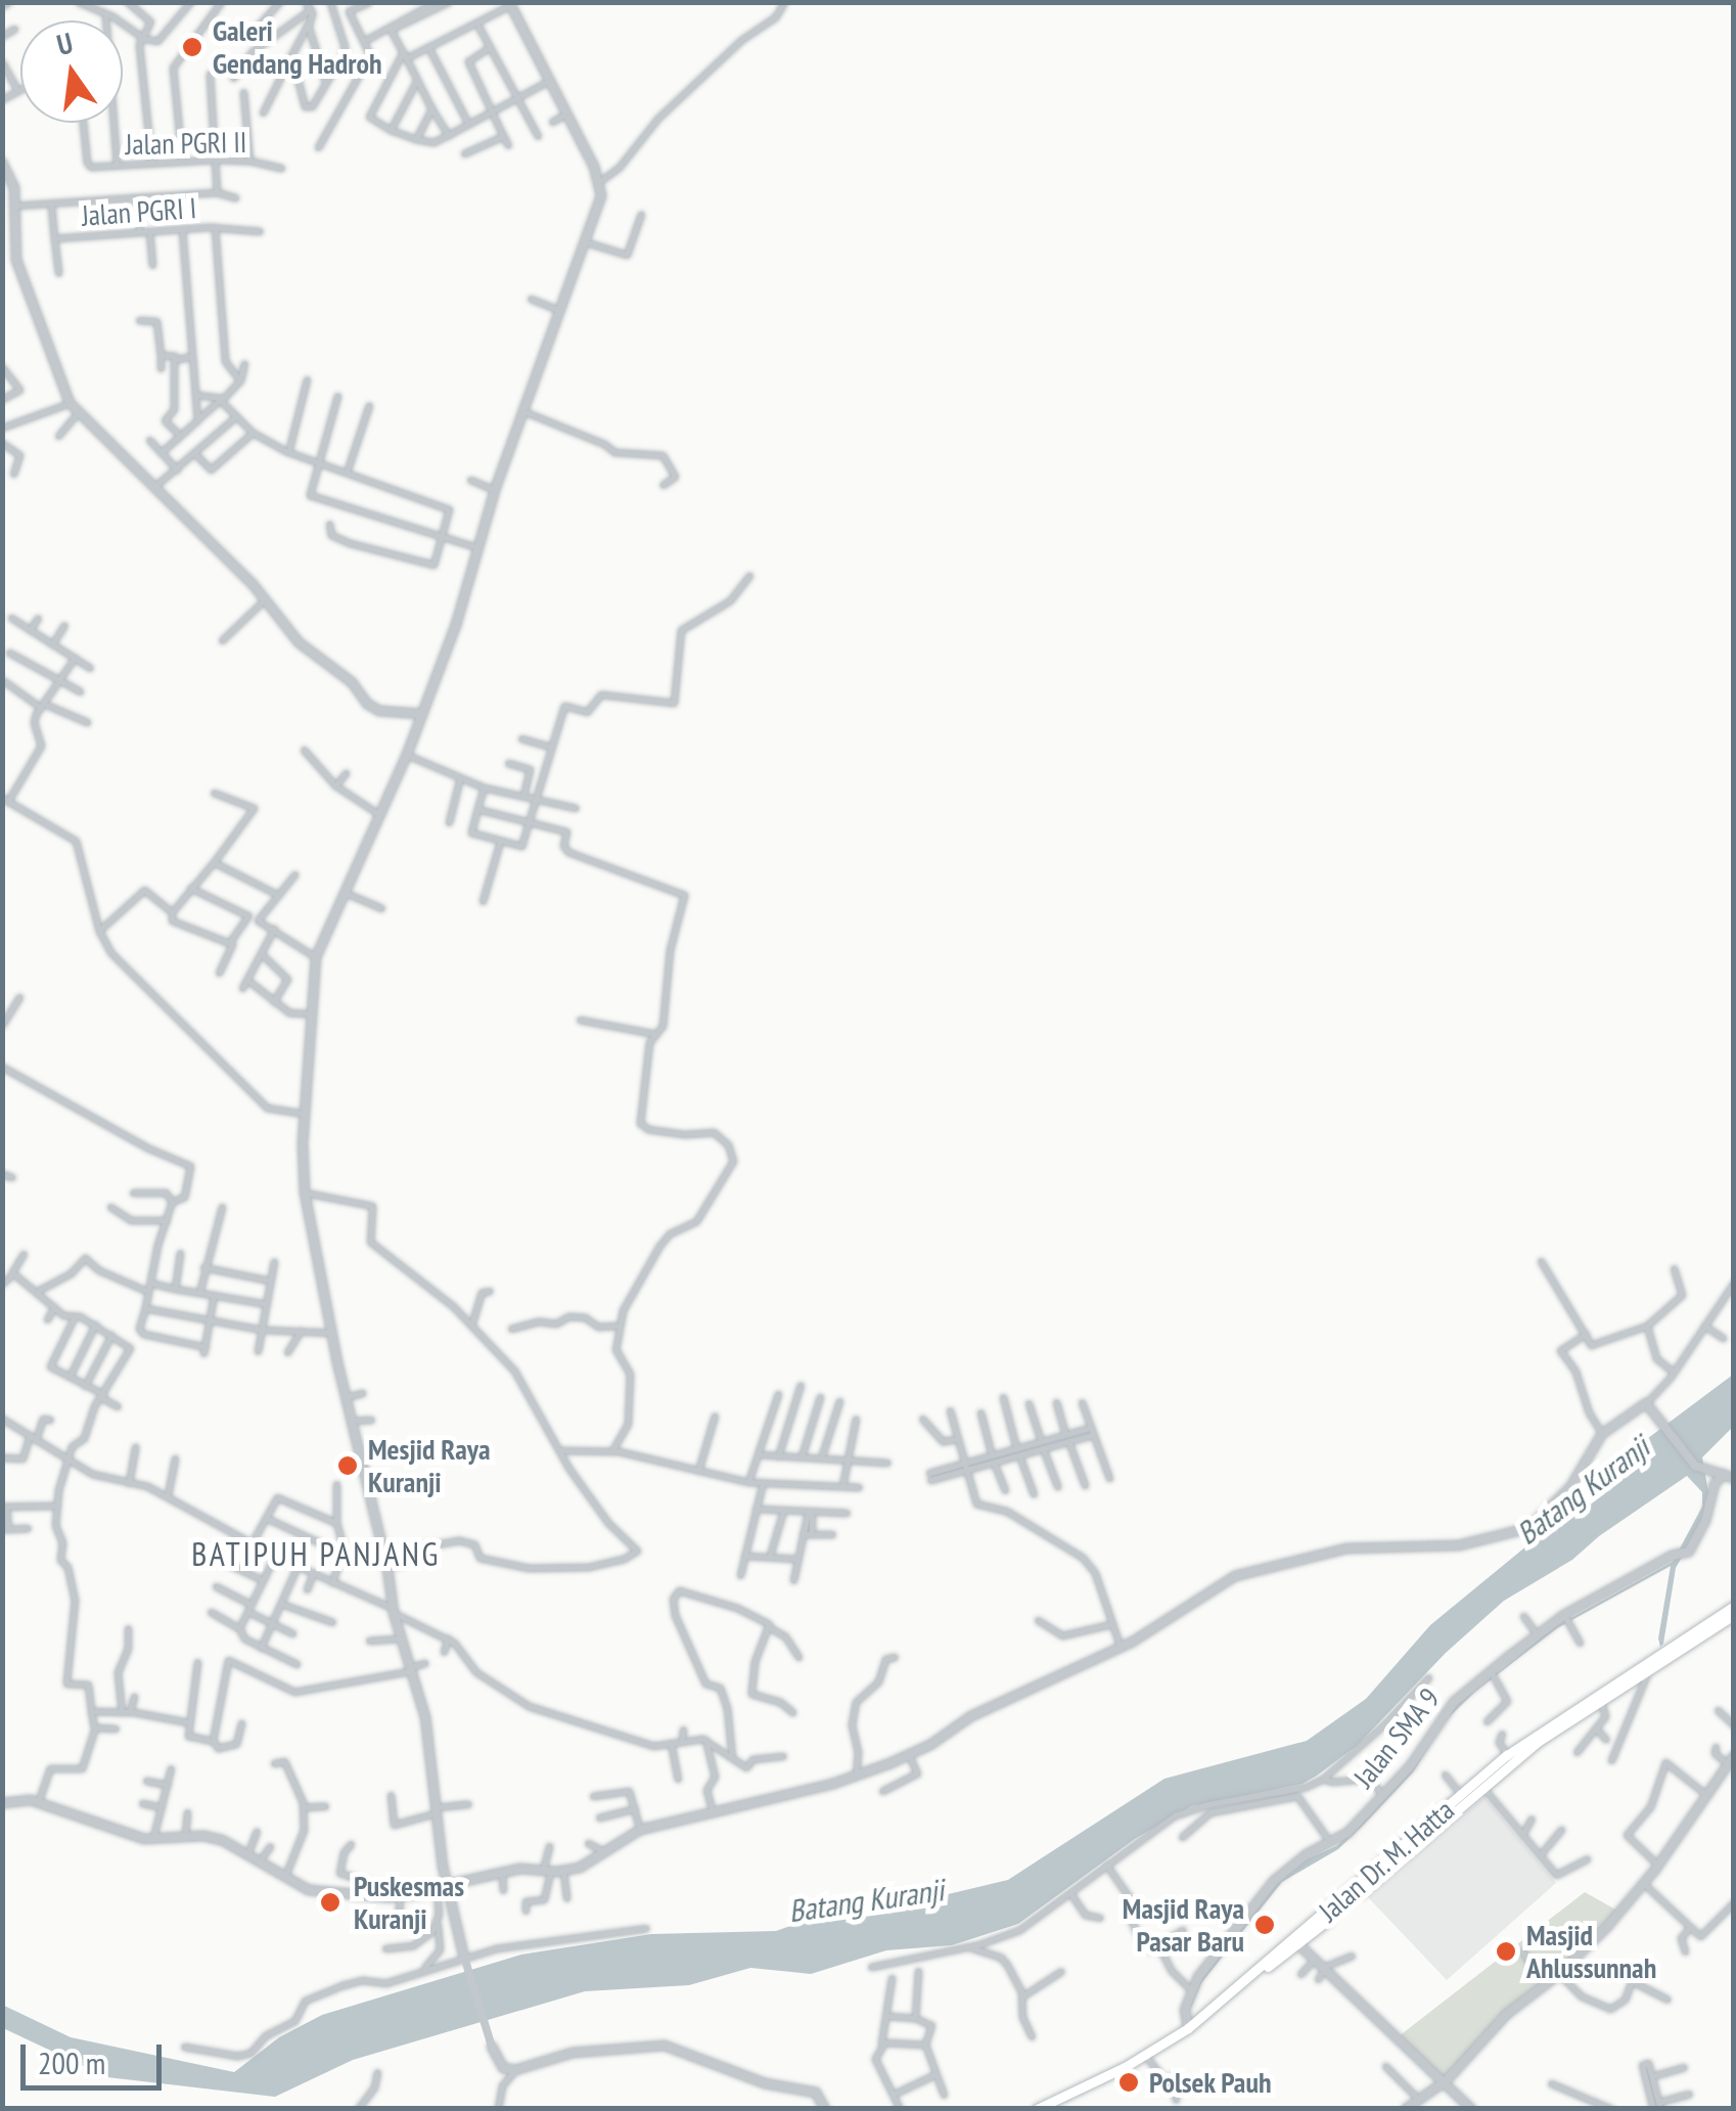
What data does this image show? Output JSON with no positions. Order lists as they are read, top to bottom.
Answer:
{
  "streets": {
    "main road": ["Jalan Dr. M. Hatta"],
    "street": ["Jalan PGRI II", "Jalan PGRI I", "Jalan SMA 9"]
  },
  "crossings": [
    ["Jalan SMA 9", "Jalan Dr. M. Hatta"]
  ],
  "districts": ["BATIPUH PANJANG"],
  "water": ["Batang Kuranji"],
  "places": [
    "Galeri Gendang Hadroh",
    "Mesjid Raya Kuranji",
    "Puskesmas Kuranji",
    "Masjid Raya Pasar Baru",
    "Masjid Ahlussunnah",
    "Polsek Pauh"
  ],
  "scale_bar": "200 m",
  "north": "top"
}
